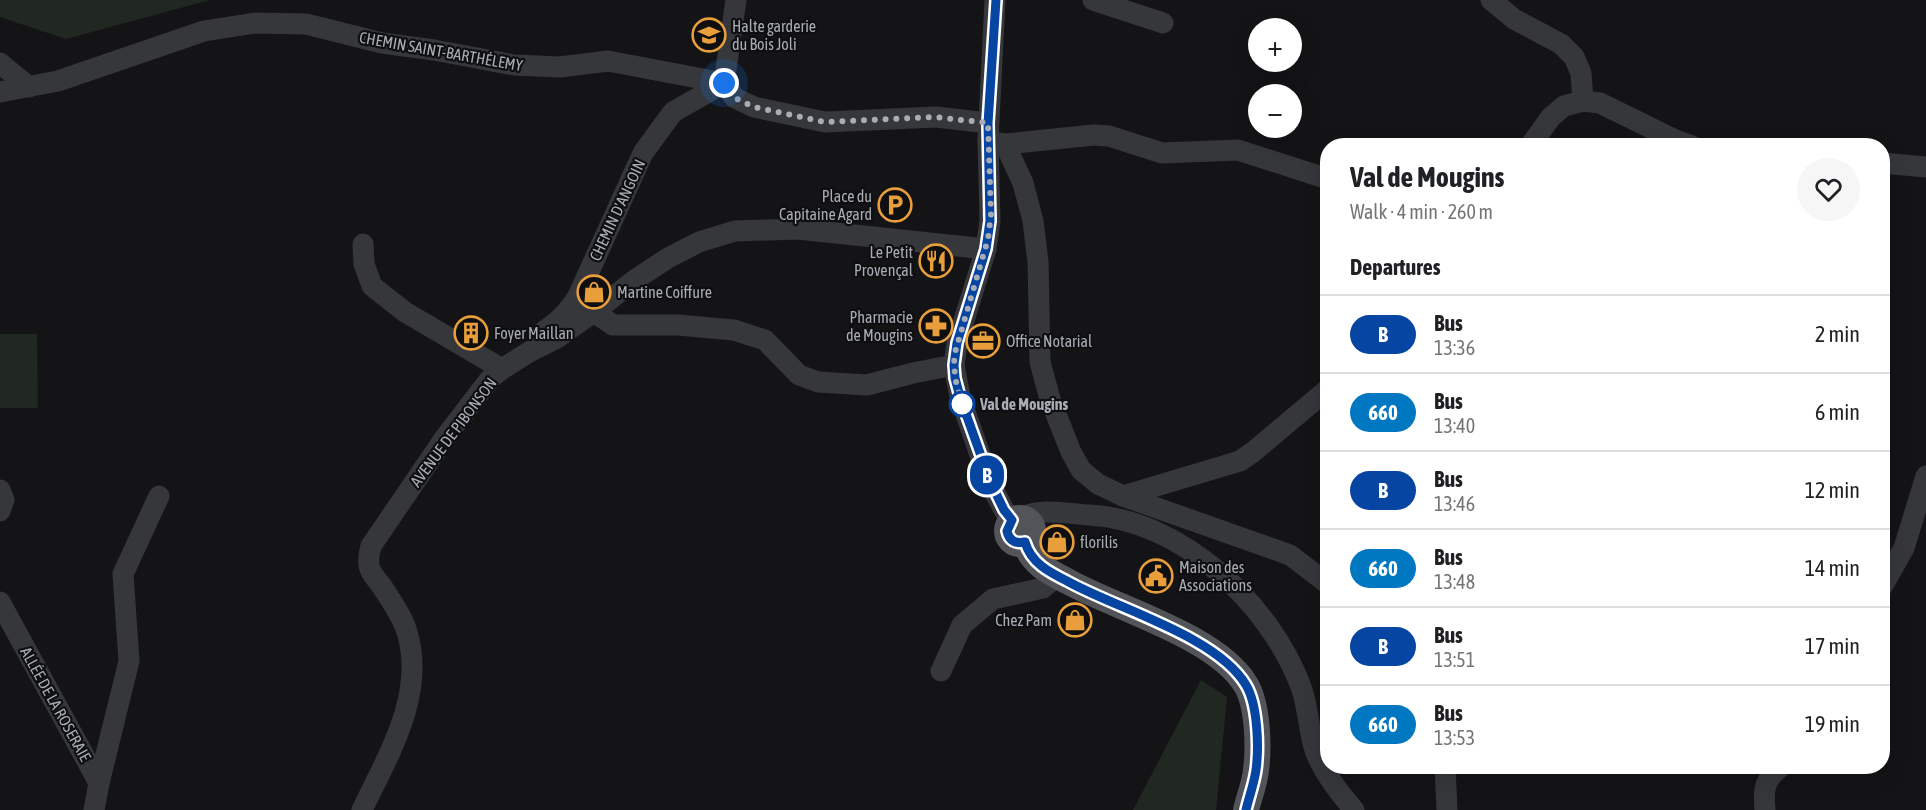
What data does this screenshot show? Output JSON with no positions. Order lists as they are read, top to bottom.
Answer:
{
  "streets": {
    "street": [
      "CHEMIN SAINT-BARTHÉLEMY",
      "CHEMIN D'ANGOIN",
      "AVENUE DE PIBONSON",
      "ALLÉE DE LA ROSERAIE"
    ]
  },
  "crossings": [
    ["CHEMIN SAINT-BARTHÉLEMY", "CHEMIN D'ANGOIN"],
    ["CHEMIN D'ANGOIN", "AVENUE DE PIBONSON"]
  ],
  "places": {
    "school or university": ["Halte garderie du Bois Joli"],
    "parking": ["Place du Capitaine Agard"],
    "restaurant": ["Le Petit Provençal"],
    "shop": ["Martine Coiffure", "florilis", "Chez Pam"],
    "pharmacy": ["Pharmacie de Mougins"],
    "building": ["Foyer Maillan"],
    "office": ["Office Notarial"],
    "other": ["Val de Mougins"],
    "public building": ["Maison des Associations"]
  },
  "lines": ["bus line B"],
  "page": {
    "on_map": "B",
    "map_buttons": ["+", "−"],
    "heading": [
      ["Val de Mougins", "Walk · 4 min · 260 m"],
      "Departures"
    ],
    "list": [
      {
        "mark": "B",
        "name": "Bus",
        "note": "13:36",
        "value": "2 min"
      },
      {
        "mark": "660",
        "name": "Bus",
        "note": "13:40",
        "value": "6 min"
      },
      {
        "mark": "B",
        "name": "Bus",
        "note": "13:46",
        "value": "12 min"
      },
      {
        "mark": "660",
        "name": "Bus",
        "note": "13:48",
        "value": "14 min"
      },
      {
        "mark": "B",
        "name": "Bus",
        "note": "13:51",
        "value": "17 min"
      },
      {
        "mark": "660",
        "name": "Bus",
        "note": "13:53",
        "value": "19 min"
      }
    ]
  }
}
